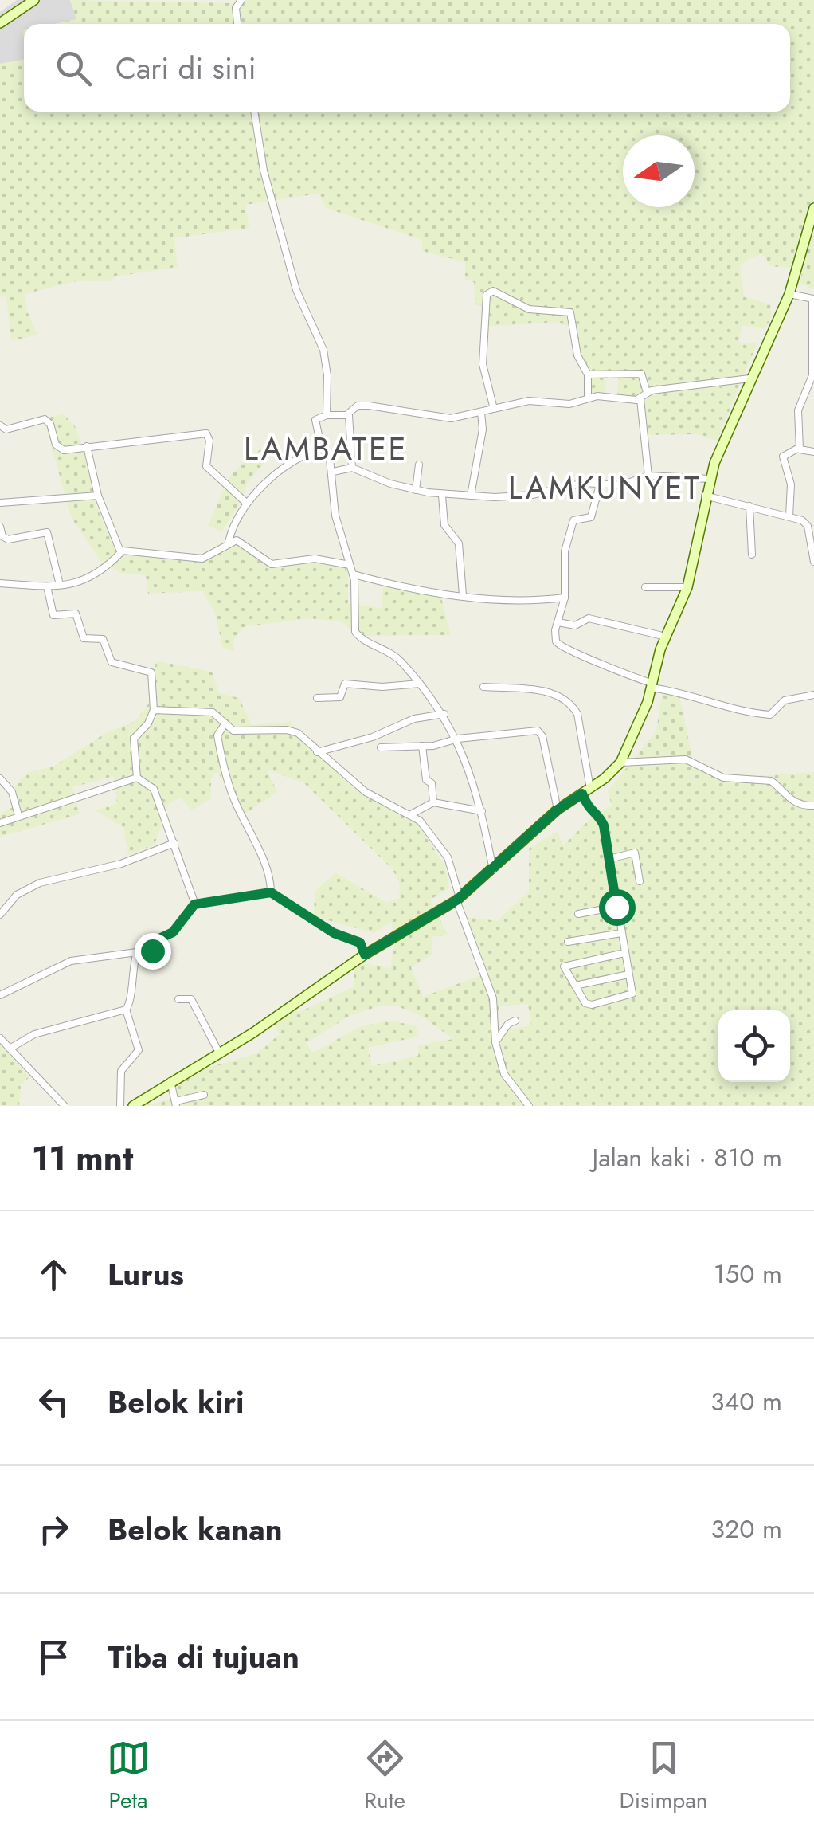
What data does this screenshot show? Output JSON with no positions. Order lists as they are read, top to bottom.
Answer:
{
  "districts": ["LAMBATEE", "LAMKUNYET"],
  "north": "left",
  "page": {
    "search": "Cari di sini",
    "heading": ["11 mnt", "Jalan kaki · 810 m"],
    "list": [
      ["Lurus", "150 m"],
      ["Belok kiri", "340 m"],
      ["Belok kanan", "320 m"],
      "Tiba di tujuan"
    ],
    "nav": ["Peta", "Rute", "Disimpan"]
  }
}
